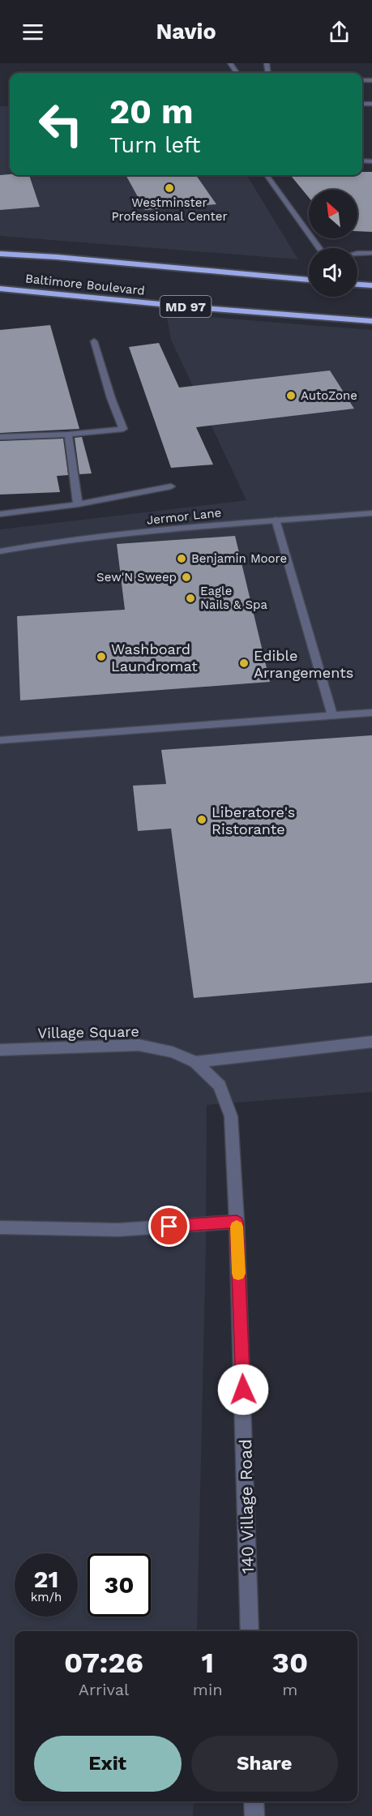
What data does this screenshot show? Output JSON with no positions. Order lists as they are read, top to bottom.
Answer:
{
  "streets": {
    "highway": ["Baltimore Boulevard", "MD 97"],
    "street": ["Jermor Lane", "Village Square", "140 Village Road"]
  },
  "crossings": [
    ["Village Square", "140 Village Road"]
  ],
  "places": [
    "Westminster Professional Center",
    "AutoZone",
    "Benjamin Moore",
    "Sew'N Sweep",
    "Eagle Nails & Spa",
    "Washboard Laundromat",
    "Edible Arrangements",
    "Liberatore's Ristorante"
  ],
  "north": "top left",
  "page": {
    "header": "Navio",
    "turn": ["20 m", "Turn left"],
    "speed": "21 km/h",
    "limit": "30",
    "eta": [
      "07:26",
      "Arrival",
      "1",
      "min",
      "30",
      "m"
    ],
    "buttons": ["Exit", "Share"]
  }
}
